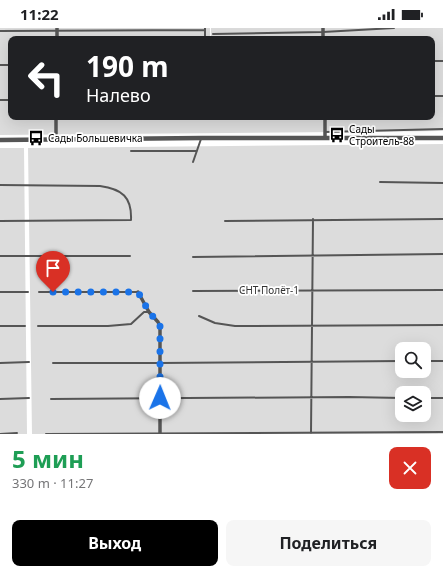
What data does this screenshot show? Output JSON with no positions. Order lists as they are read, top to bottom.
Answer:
{
  "parks": ["СНТ Полёт-1"],
  "places": {
    "bus stop": ["Сады Строитель-88", "Сады Большевичка"]
  },
  "page": {
    "status": "11:22",
    "turn": ["190 m", "Налево"],
    "heading": ["5 мин", "330 m · 11:27"],
    "buttons": ["Выход", "Поделиться"]
  }
}
